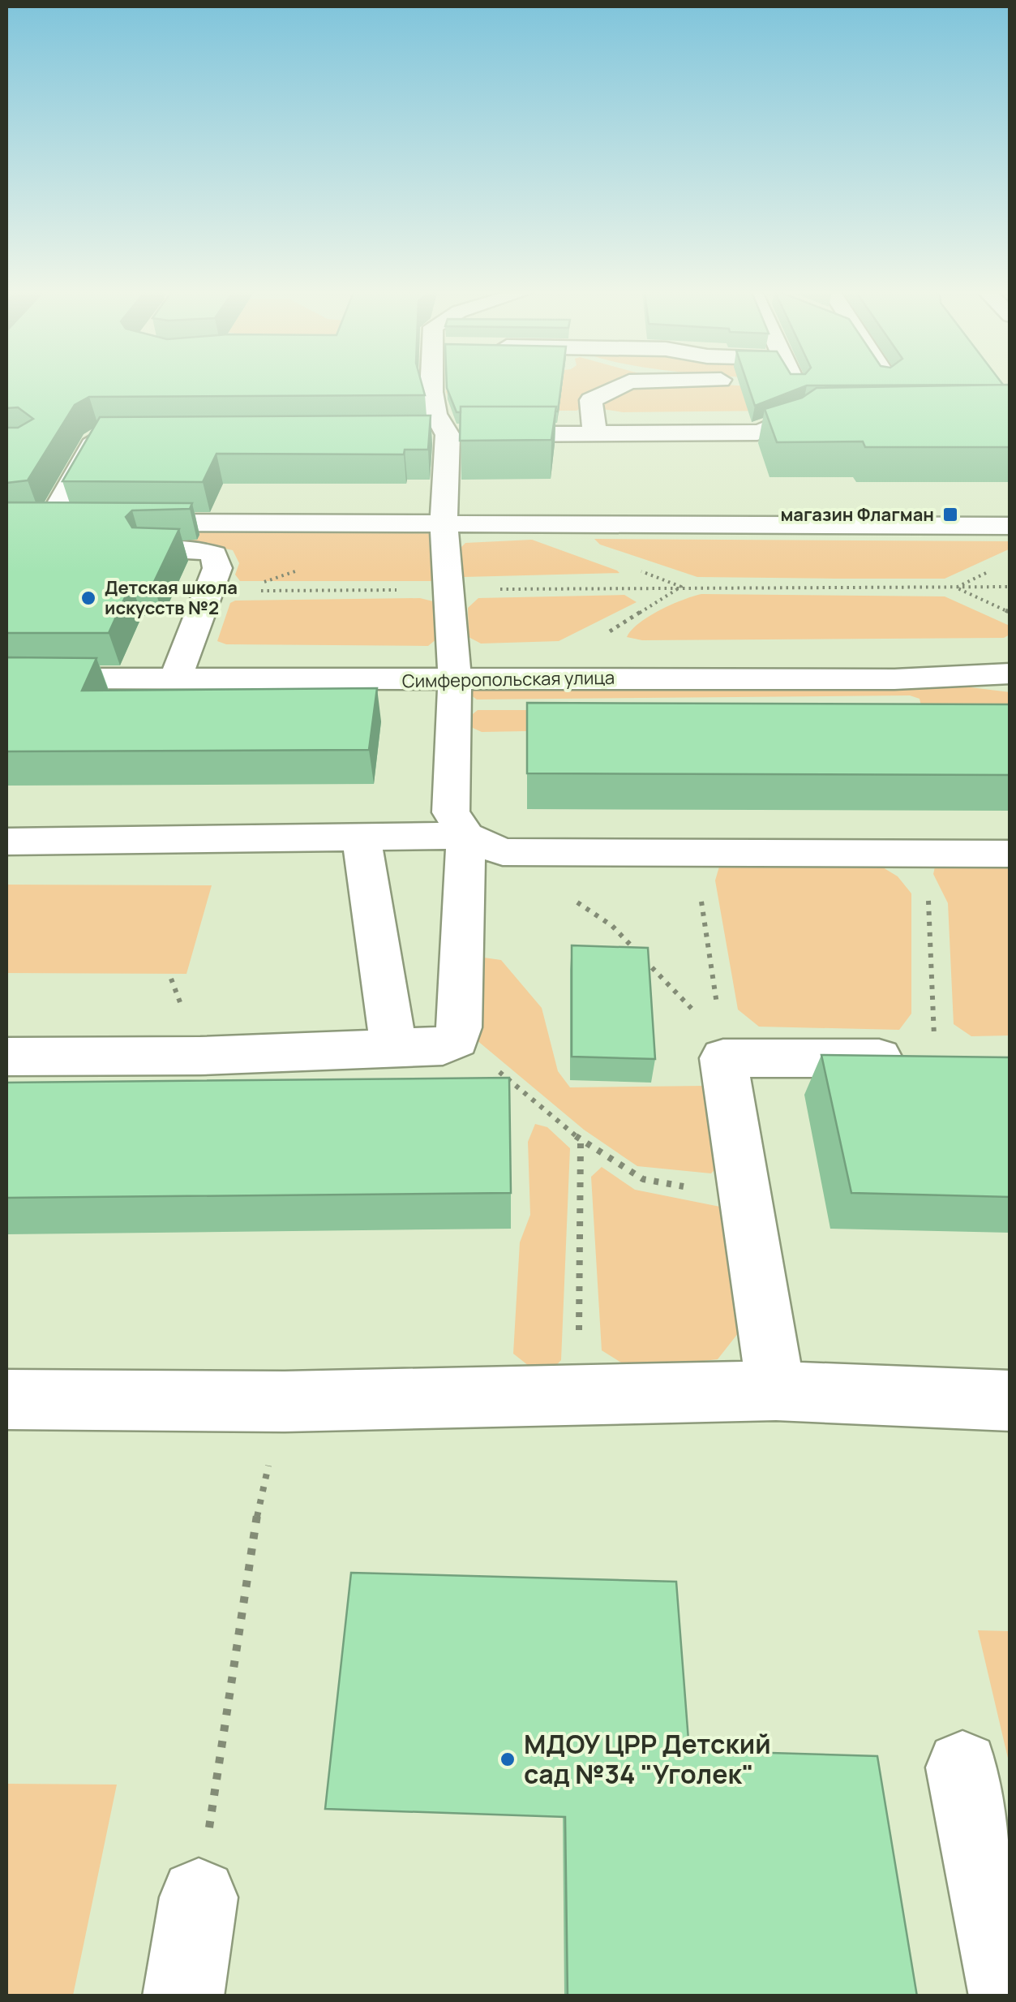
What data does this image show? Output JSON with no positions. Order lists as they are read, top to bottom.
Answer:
{
  "streets": {
    "street": ["Симферопольская улица"]
  },
  "places": {
    "transit": ["магазин Флагман"],
    "other": ["Детская школа искусств №2", "МДОУ ЦРР Детский сад №34 \"Уголек\""]
  }
}
